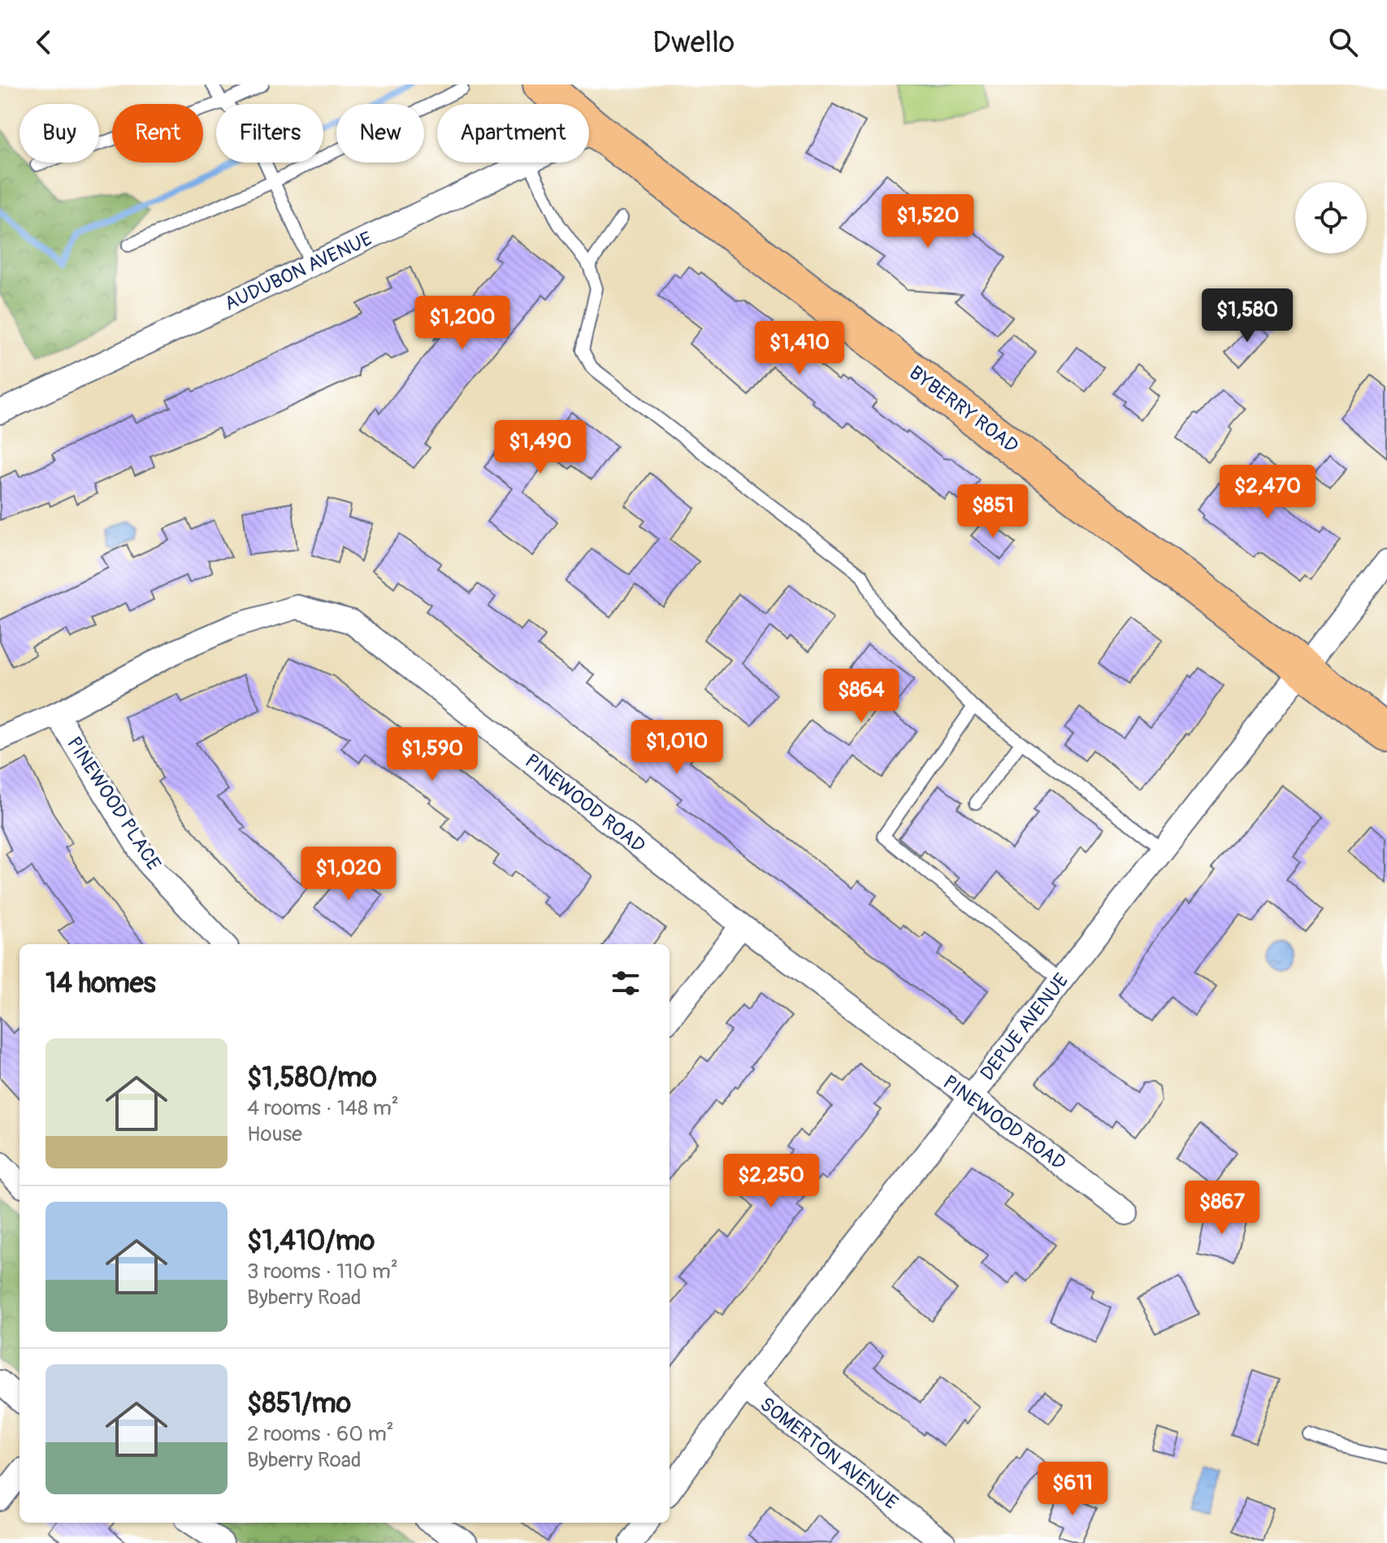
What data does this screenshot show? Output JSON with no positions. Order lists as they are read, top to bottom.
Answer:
{
  "streets": {
    "main road": ["BYBERRY ROAD"],
    "street": [
      "AUDUBON AVENUE",
      "PINEWOOD PLACE",
      "PINEWOOD ROAD",
      "DEPUE AVENUE",
      "SOMERTON AVENUE"
    ]
  },
  "crossings": [
    ["AUDUBON AVENUE", "BYBERRY ROAD"],
    ["BYBERRY ROAD", "DEPUE AVENUE"],
    ["PINEWOOD PLACE", "PINEWOOD ROAD"],
    ["PINEWOOD ROAD", "DEPUE AVENUE"],
    ["DEPUE AVENUE", "SOMERTON AVENUE"]
  ],
  "page": {
    "header": "Dwello",
    "chip": [
      "Buy",
      "Rent",
      "Filters",
      "New",
      "Apartment"
    ],
    "price": [
      "$1,520",
      "$1,580",
      "$1,200",
      "$1,410",
      "$1,490",
      "$2,470",
      "$851",
      "$864",
      "$1,010",
      "$1,590",
      "$1,020",
      "$2,250",
      "$867",
      "$611"
    ],
    "heading": "14 homes",
    "list": [
      {
        "name": "$1,580/mo",
        "note": "4 rooms · 148 m² · House"
      },
      {
        "name": "$1,410/mo",
        "note": "3 rooms · 110 m² · Byberry Road"
      },
      {
        "name": "$851/mo",
        "note": "2 rooms · 60 m² · Byberry Road"
      }
    ]
  }
}
